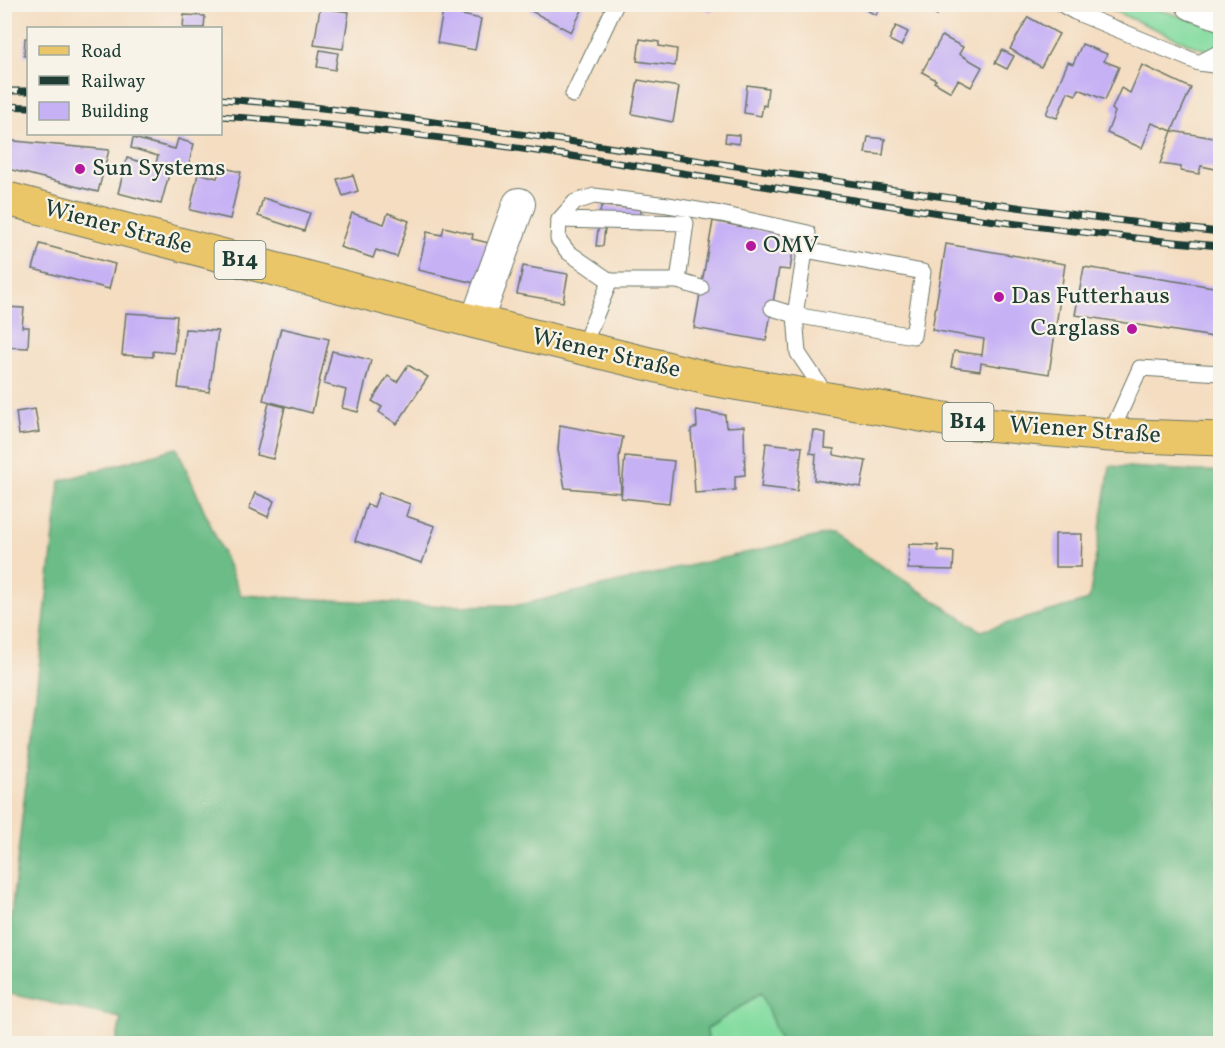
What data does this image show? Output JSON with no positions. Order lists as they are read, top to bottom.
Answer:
{
  "streets": {
    "main road": ["Wiener Straße", "B14"]
  },
  "places": [
    "Sun Systems",
    "OMV",
    "Das Futterhaus",
    "Carglass"
  ],
  "legend": ["Road", "Railway", "Building"]
}
